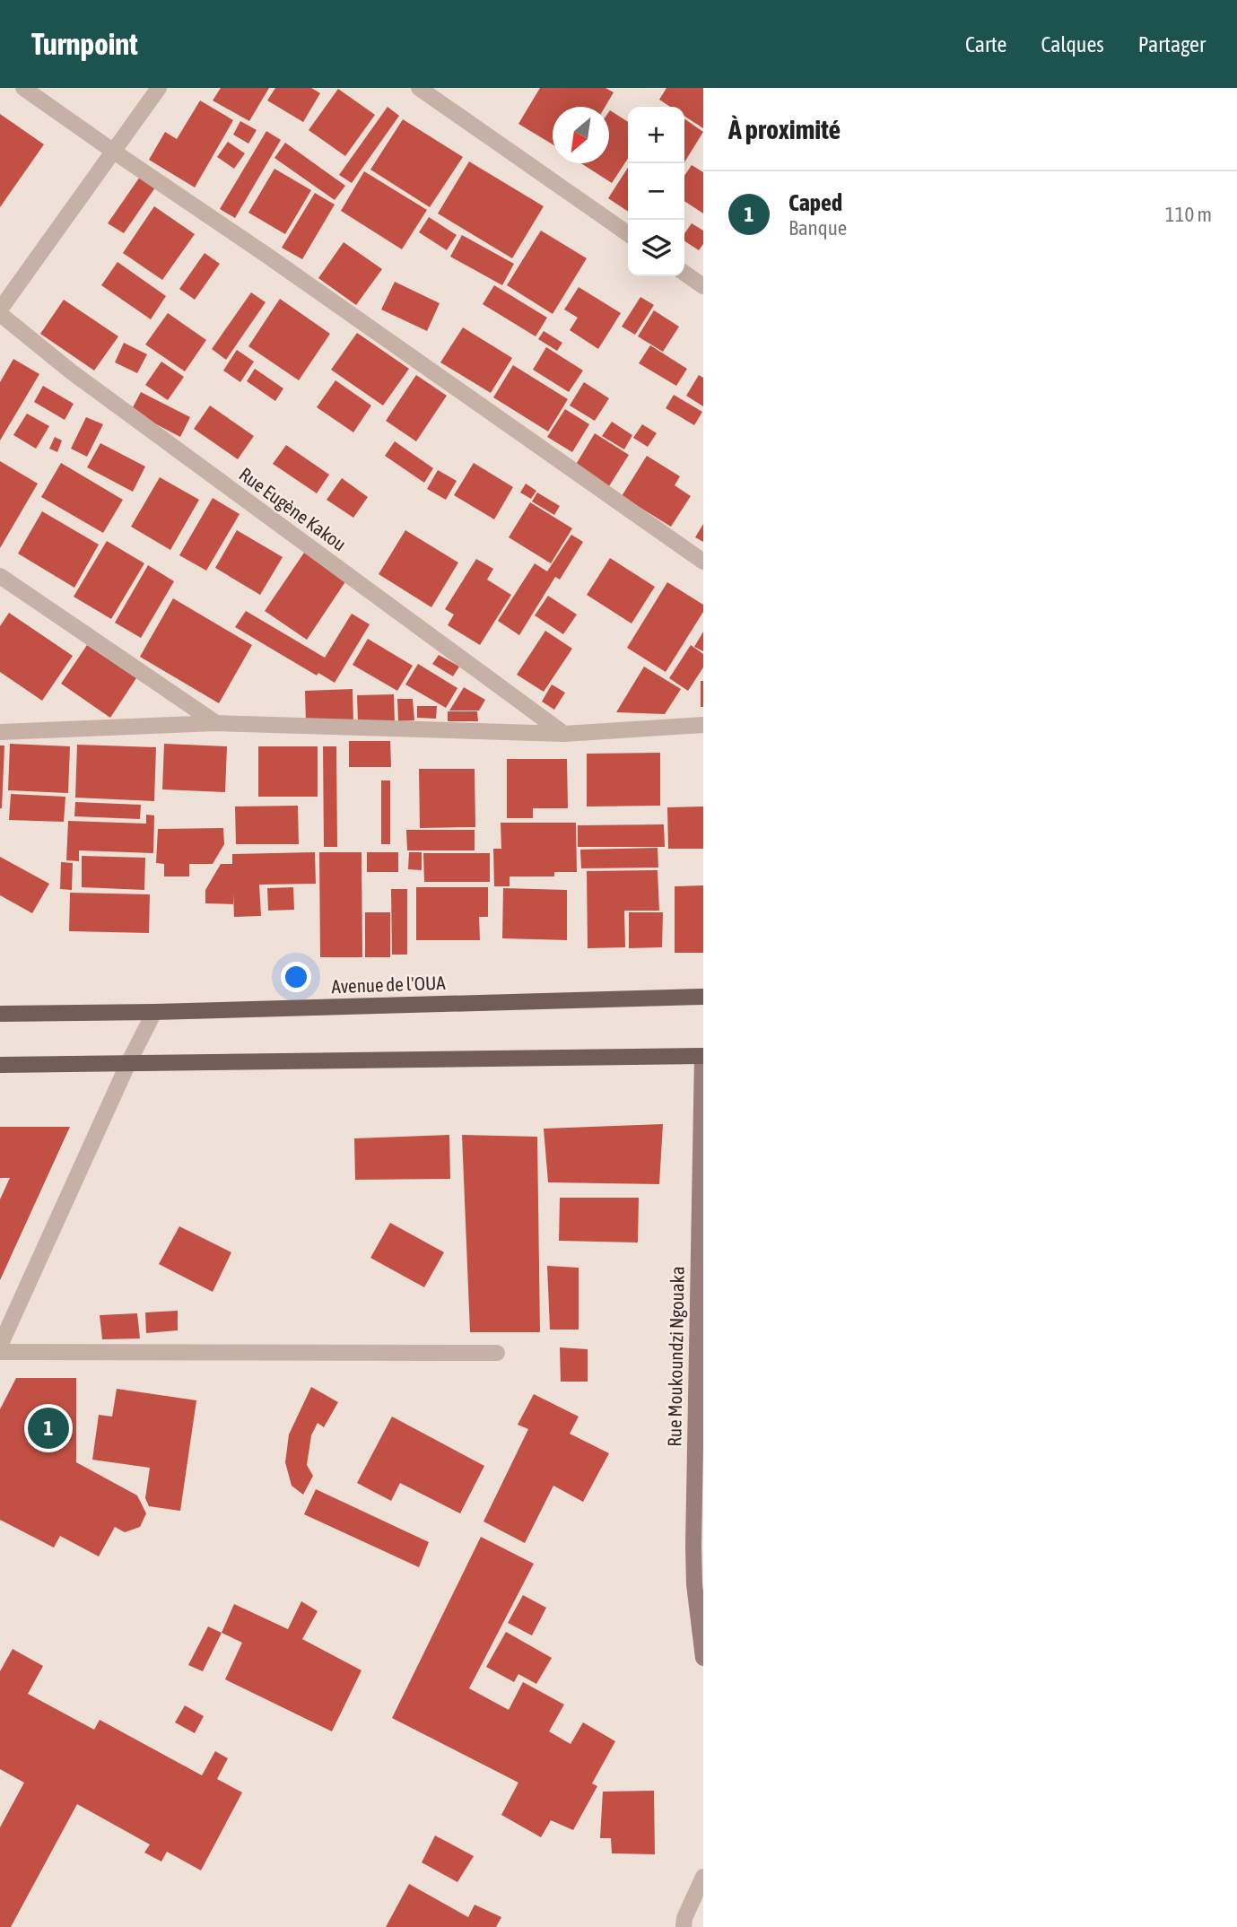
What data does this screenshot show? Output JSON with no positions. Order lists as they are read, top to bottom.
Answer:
{
  "streets": {
    "main road": ["Avenue de l'OUA"],
    "street": ["Rue Eugène Kakou", "Rue Moukoundzi Ngouaka"]
  },
  "north": "bottom left",
  "page": {
    "header": "Turnpoint",
    "nav": ["Carte", "Calques", "Partager"],
    "heading": "À proximité",
    "map_buttons": ["+", "−"],
    "list": [
      {
        "mark": "1",
        "name": "Caped",
        "note": "Banque",
        "value": "110 m"
      }
    ],
    "pins": "1"
  }
}
